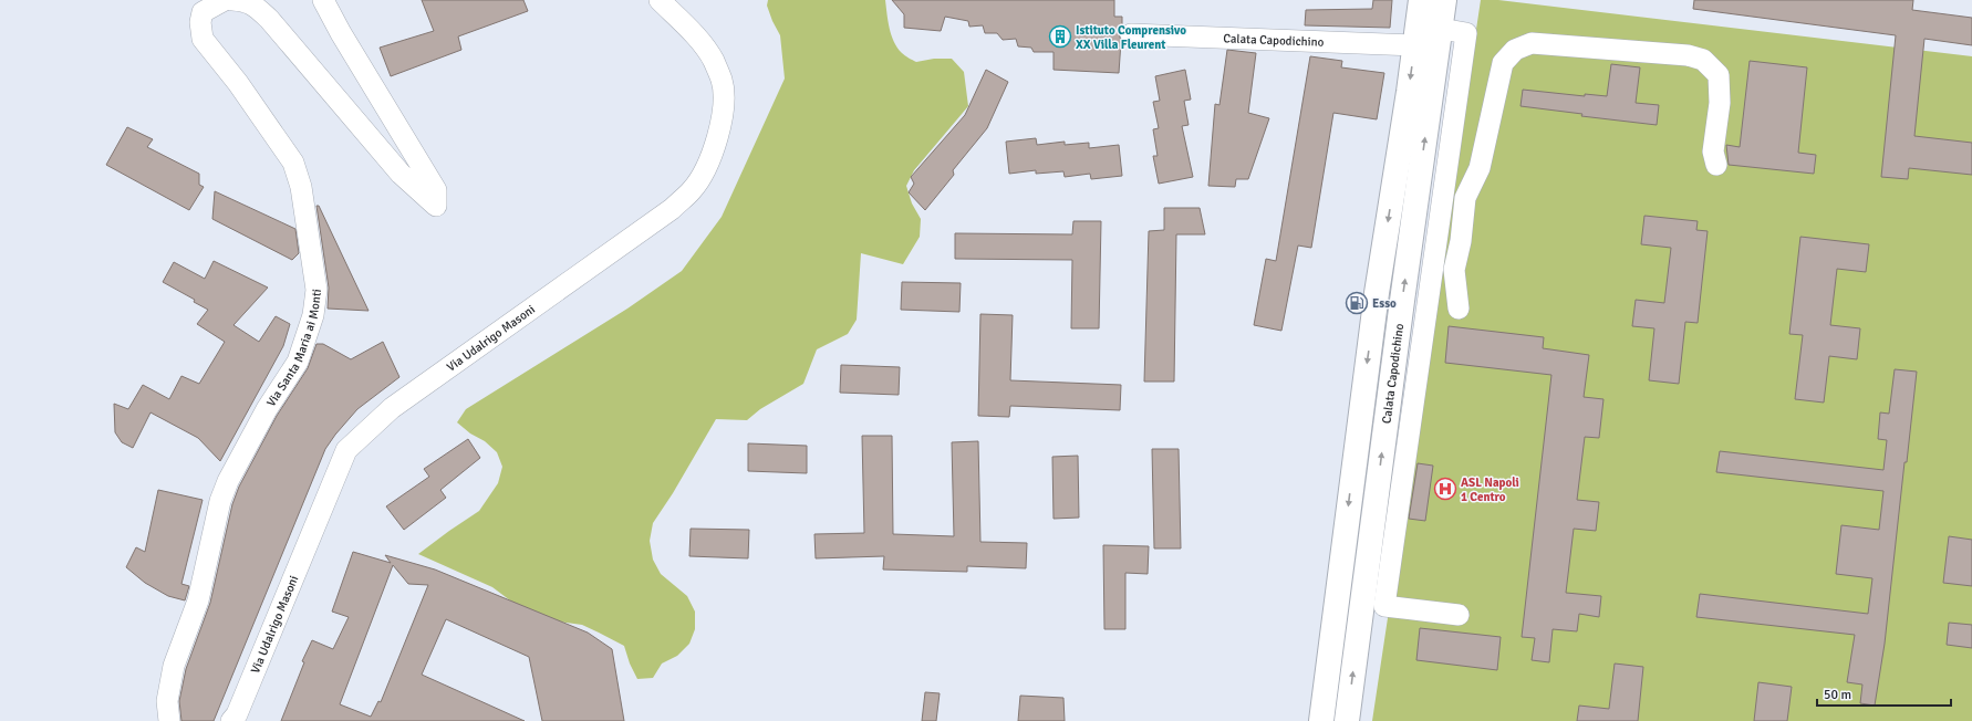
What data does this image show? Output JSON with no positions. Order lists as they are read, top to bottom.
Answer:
{
  "streets": {
    "main road": ["Calata Capodichino"],
    "street": ["Via Udalrigo Masoni", "Via Santa Maria ai Monti"]
  },
  "places": {
    "building": ["Istituto Comprensivo XX Villa Fleurent"],
    "fuel station": ["Esso"],
    "hospital": ["ASL Napoli 1 Centro"]
  },
  "scale_bar": "50 m"
}
